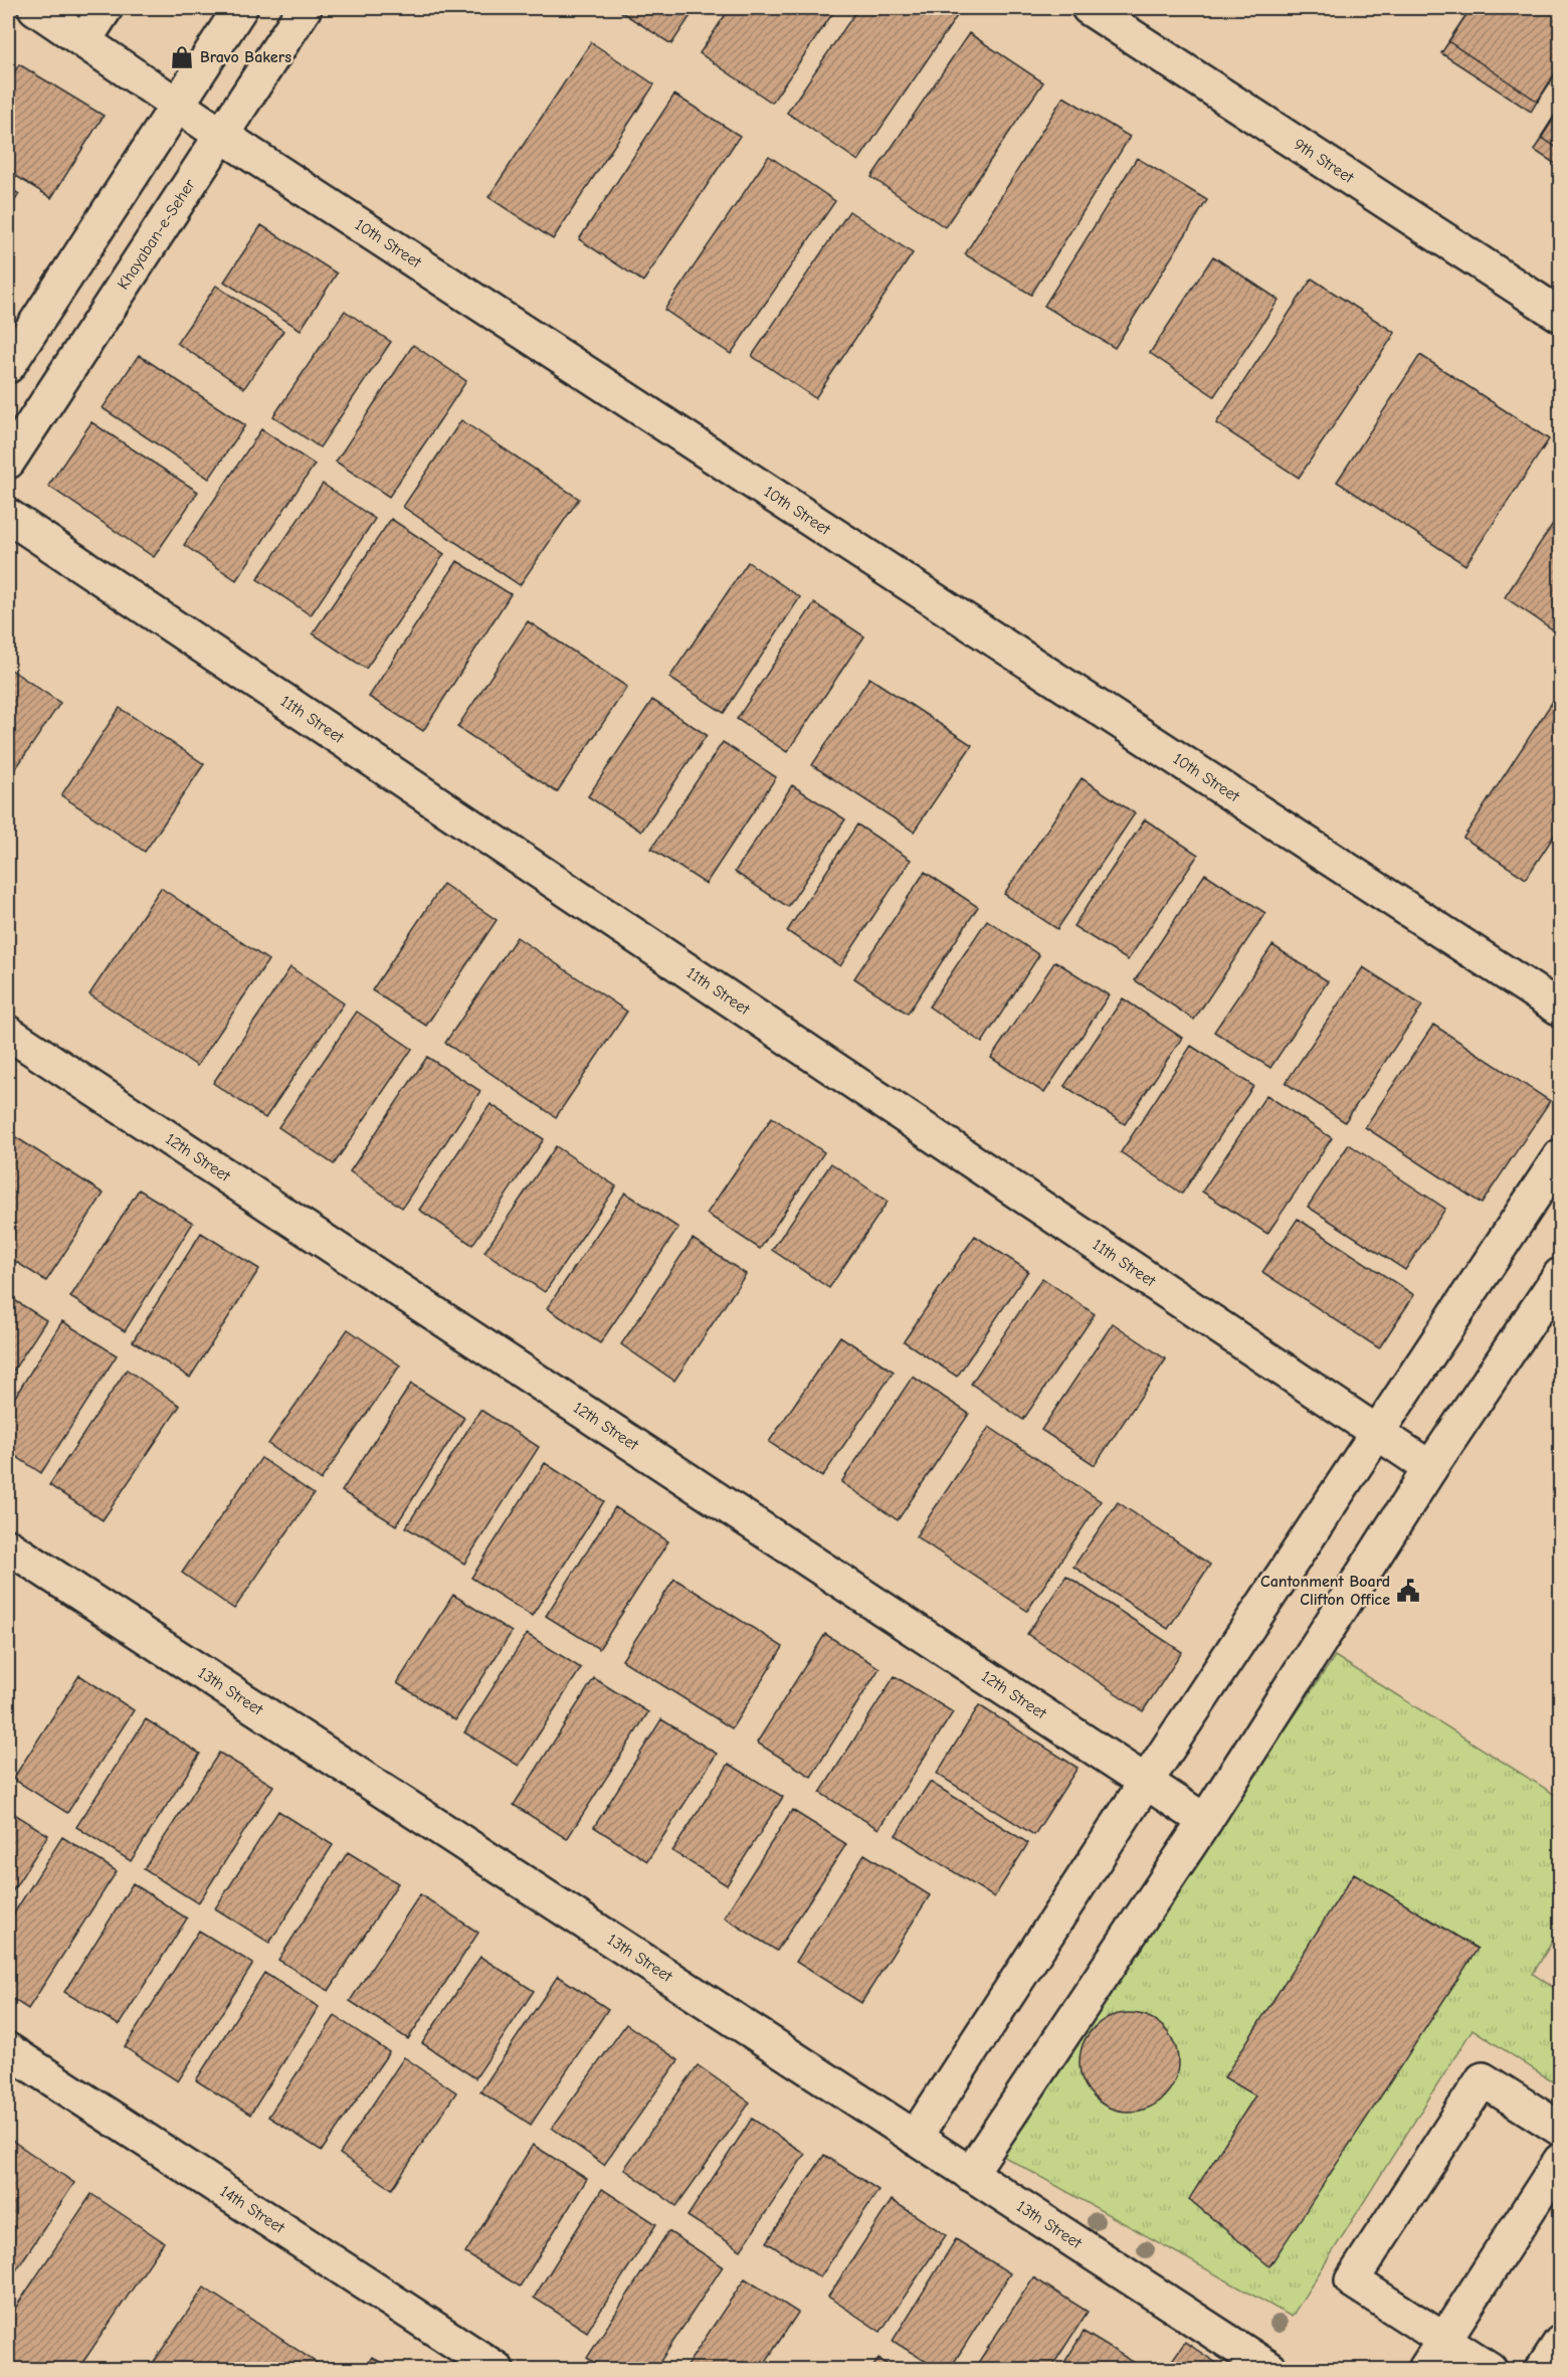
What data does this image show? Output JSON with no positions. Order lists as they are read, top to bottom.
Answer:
{
  "streets": {
    "street": [
      "9th Street",
      "Khayaban-e-Seher",
      "10th Street",
      "11th Street",
      "12th Street",
      "13th Street",
      "14th Street"
    ]
  },
  "crossings": [
    ["Khayaban-e-Seher", "10th Street"]
  ],
  "places": {
    "shop": ["Bravo Bakers"],
    "public building": ["Cantonment Board Clifton Office"]
  }
}
